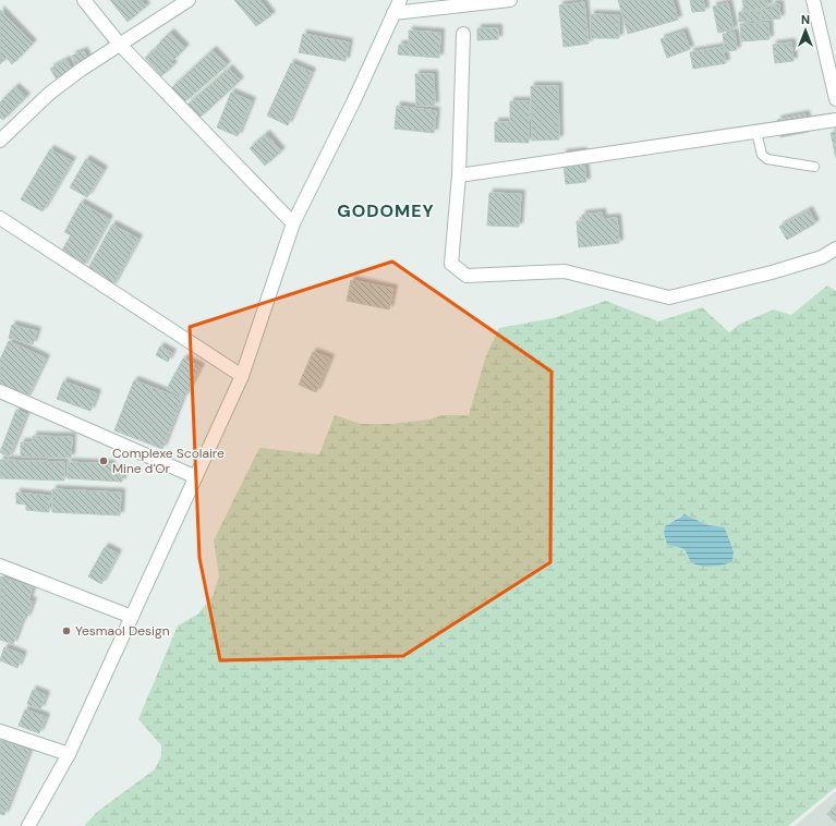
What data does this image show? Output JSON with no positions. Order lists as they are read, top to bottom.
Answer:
{
  "districts": ["GODOMEY"],
  "places": ["Complexe Scolaire Mine d'Or", "Yesmaol Design"],
  "north": "top"
}
